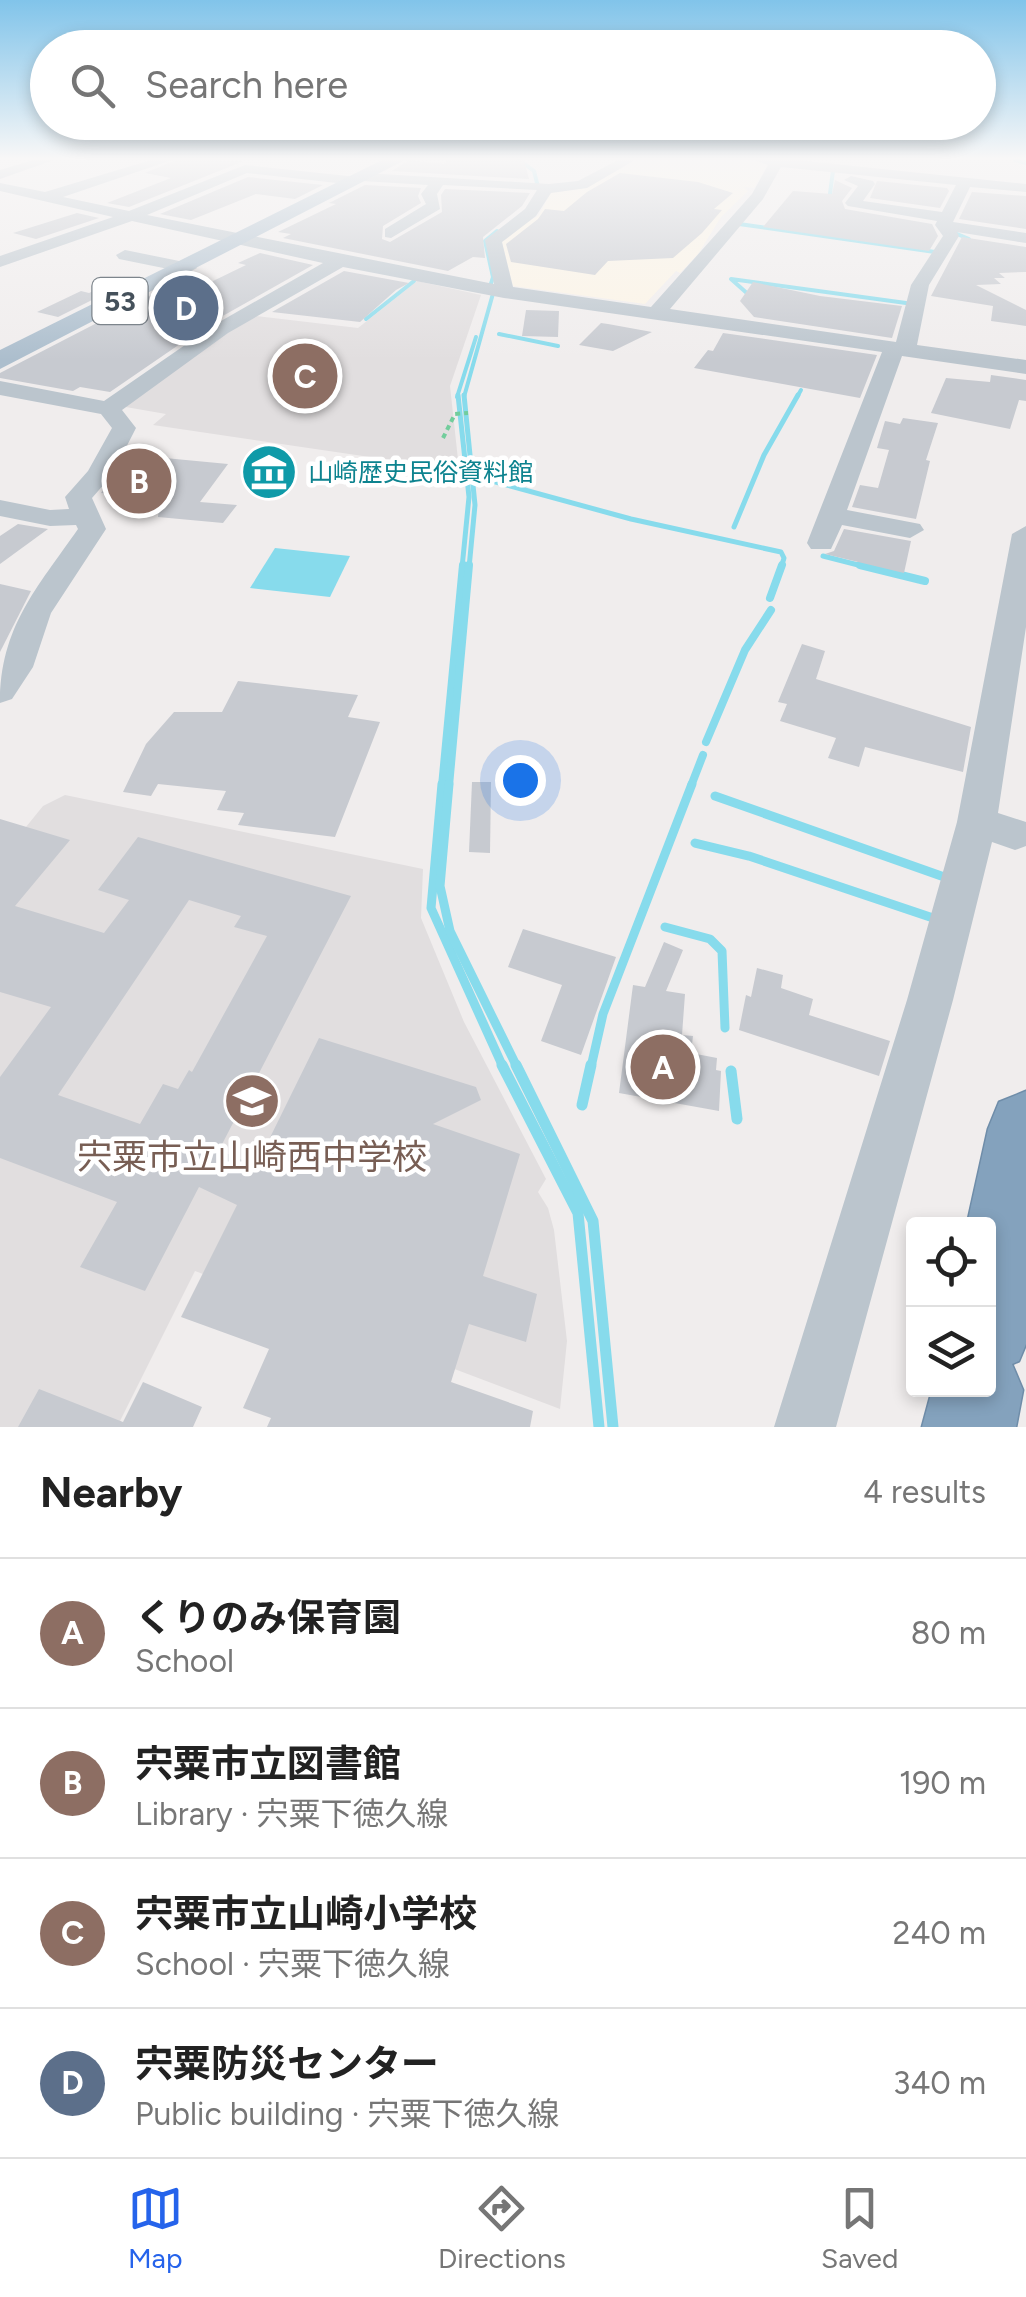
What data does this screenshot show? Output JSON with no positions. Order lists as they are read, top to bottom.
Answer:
{
  "streets": {
    "main road": ["53"]
  },
  "places": {
    "museum": ["山崎歴史民俗資料館"],
    "school or university": ["宍粟市立山崎西中学校"]
  },
  "page": {
    "search": "Search here",
    "pins": [
      "D",
      "C",
      "B",
      "A"
    ],
    "heading": ["Nearby", "4 results"],
    "list": [
      {
        "mark": "A",
        "name": "くりのみ保育園",
        "note": "School",
        "value": "80 m"
      },
      {
        "mark": "B",
        "name": "宍粟市立図書館",
        "note": "Library · 宍粟下徳久線",
        "value": "190 m"
      },
      {
        "mark": "C",
        "name": "宍粟市立山崎小学校",
        "note": "School · 宍粟下徳久線",
        "value": "240 m"
      },
      {
        "mark": "D",
        "name": "宍粟防災センター",
        "note": "Public building · 宍粟下徳久線",
        "value": "340 m"
      }
    ],
    "nav": ["Map", "Directions", "Saved"]
  }
}
